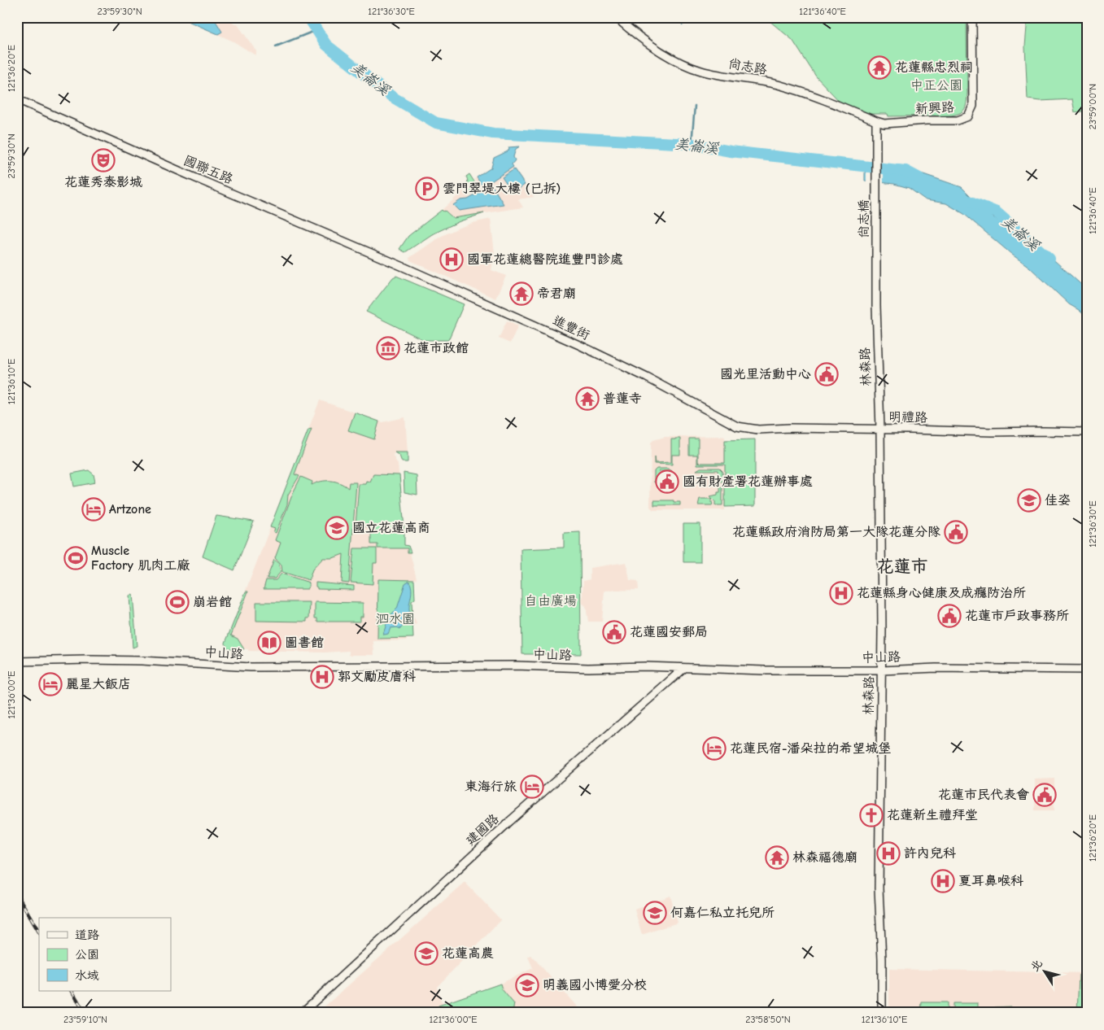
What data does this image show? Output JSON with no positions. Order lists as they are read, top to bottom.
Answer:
{
  "streets": {
    "street": [
      "尚志路",
      "新興路",
      "國聯五路",
      "尚志橋",
      "進豐街",
      "林森路",
      "明禮路",
      "中山路",
      "建國路"
    ]
  },
  "crossings": [
    ["尚志路", "新興路"],
    ["尚志路", "尚志橋"],
    ["新興路", "尚志橋"],
    ["國聯五路", "進豐街"],
    ["尚志橋", "林森路"],
    ["進豐街", "明禮路"],
    ["林森路", "明禮路"],
    ["林森路", "中山路"],
    ["中山路", "建國路"]
  ],
  "districts": ["花蓮市"],
  "water": ["美崙溪"],
  "parks": ["中正公園", "自由廣場", "泗水園"],
  "places": {
    "temple": [
      "花蓮縣忠烈祠",
      "帝君廟",
      "普蓮寺",
      "林森福德廟"
    ],
    "theatre": ["花蓮秀泰影城"],
    "parking": ["雲門翠堤大樓 (已拆)"],
    "hospital": [
      "國軍花蓮總醫院進豐門診處",
      "花蓮縣身心健康及成癮防治所",
      "郭文勵皮膚科",
      "許內兒科",
      "夏耳鼻喉科"
    ],
    "museum": ["花蓮市政館"],
    "public building": [
      "國光里活動中心",
      "國有財產署花蓮辦事處",
      "花蓮縣政府消防局第一大隊花蓮分隊",
      "花蓮市戶政事務所",
      "花蓮國安郵局",
      "花蓮市民代表會"
    ],
    "school or university": [
      "佳姿",
      "國立花蓮高商",
      "何嘉仁私立托兒所",
      "花蓮高農",
      "明義國小博愛分校"
    ],
    "hotel": [
      "Artzone",
      "麗星大飯店",
      "花蓮民宿-潘朵拉的希望城堡",
      "東海行旅"
    ],
    "sports": ["Muscle Factory 肌肉工廠", "崩岩館"],
    "library": ["圖書館"],
    "church": ["花蓮新生禮拜堂"]
  },
  "legend": ["道路", "公園", "水域"],
  "north": "top left",
  "coordinates": [
    "23°59'30\"N",
    "121°36'30\"E",
    "121°36'40\"E",
    "121°36'20\"E",
    "23°59'00\"N",
    "121°36'10\"E",
    "121°36'00\"E",
    "23°59'10\"N",
    "23°58'50\"N"
  ]
}
